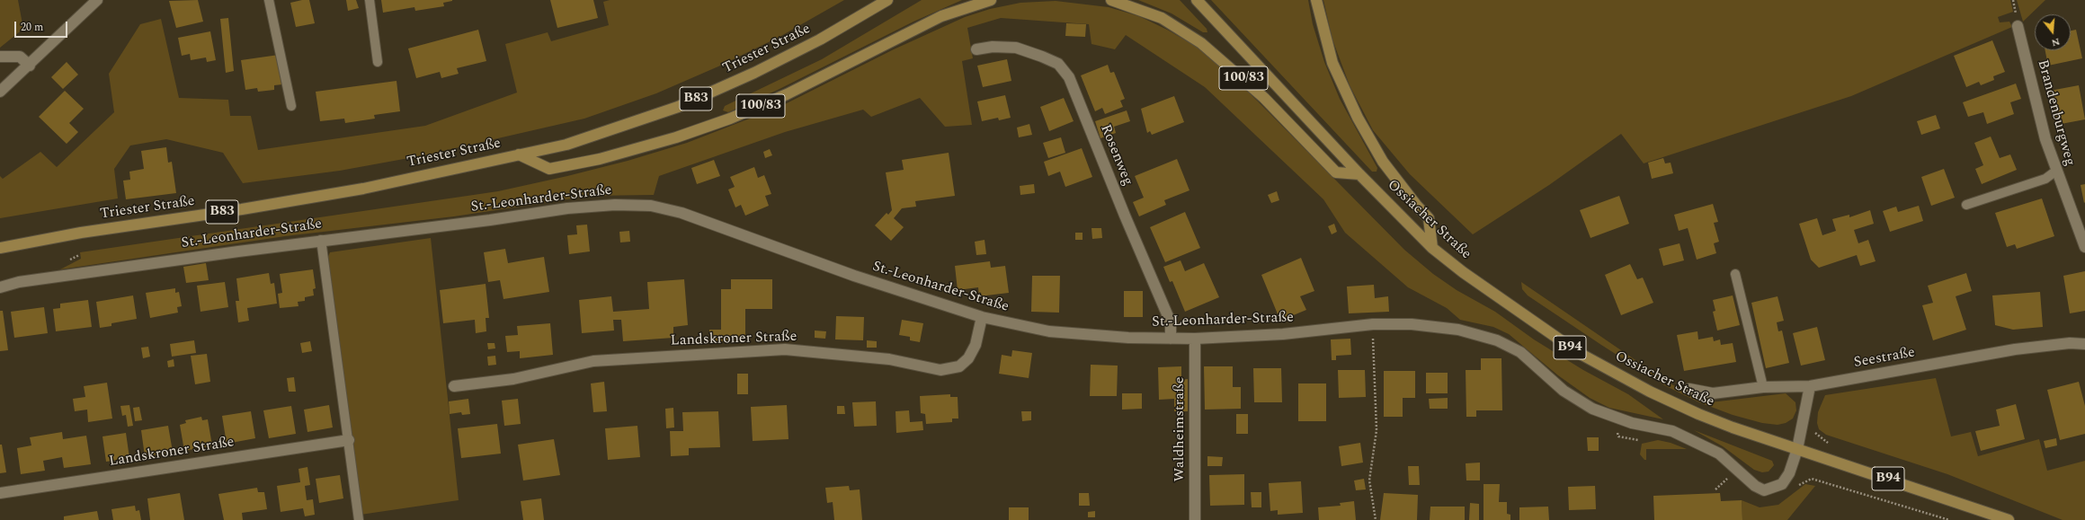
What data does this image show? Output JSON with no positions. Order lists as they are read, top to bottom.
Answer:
{
  "streets": {
    "main road": [
      "Triester Straße",
      "100/83",
      "B83",
      "Ossiacher Straße",
      "B94"
    ],
    "street": [
      "Brandenburgweg",
      "Rosenweg",
      "St.-Leonharder-Straße",
      "Landskroner Straße",
      "Seestraße",
      "Waldheimstraße"
    ]
  },
  "crossings": [
    ["Triester Straße", "100/83"],
    ["100/83", "Ossiacher Straße"],
    ["100/83", "B94"],
    ["Rosenweg", "St.-Leonharder-Straße"],
    ["St.-Leonharder-Straße", "Ossiacher Straße"],
    ["St.-Leonharder-Straße", "Landskroner Straße"],
    ["St.-Leonharder-Straße", "Seestraße"],
    ["St.-Leonharder-Straße", "Waldheimstraße"],
    ["Ossiacher Straße", "B94"]
  ],
  "scale_bar": "20 m",
  "north": "bottom"
}
